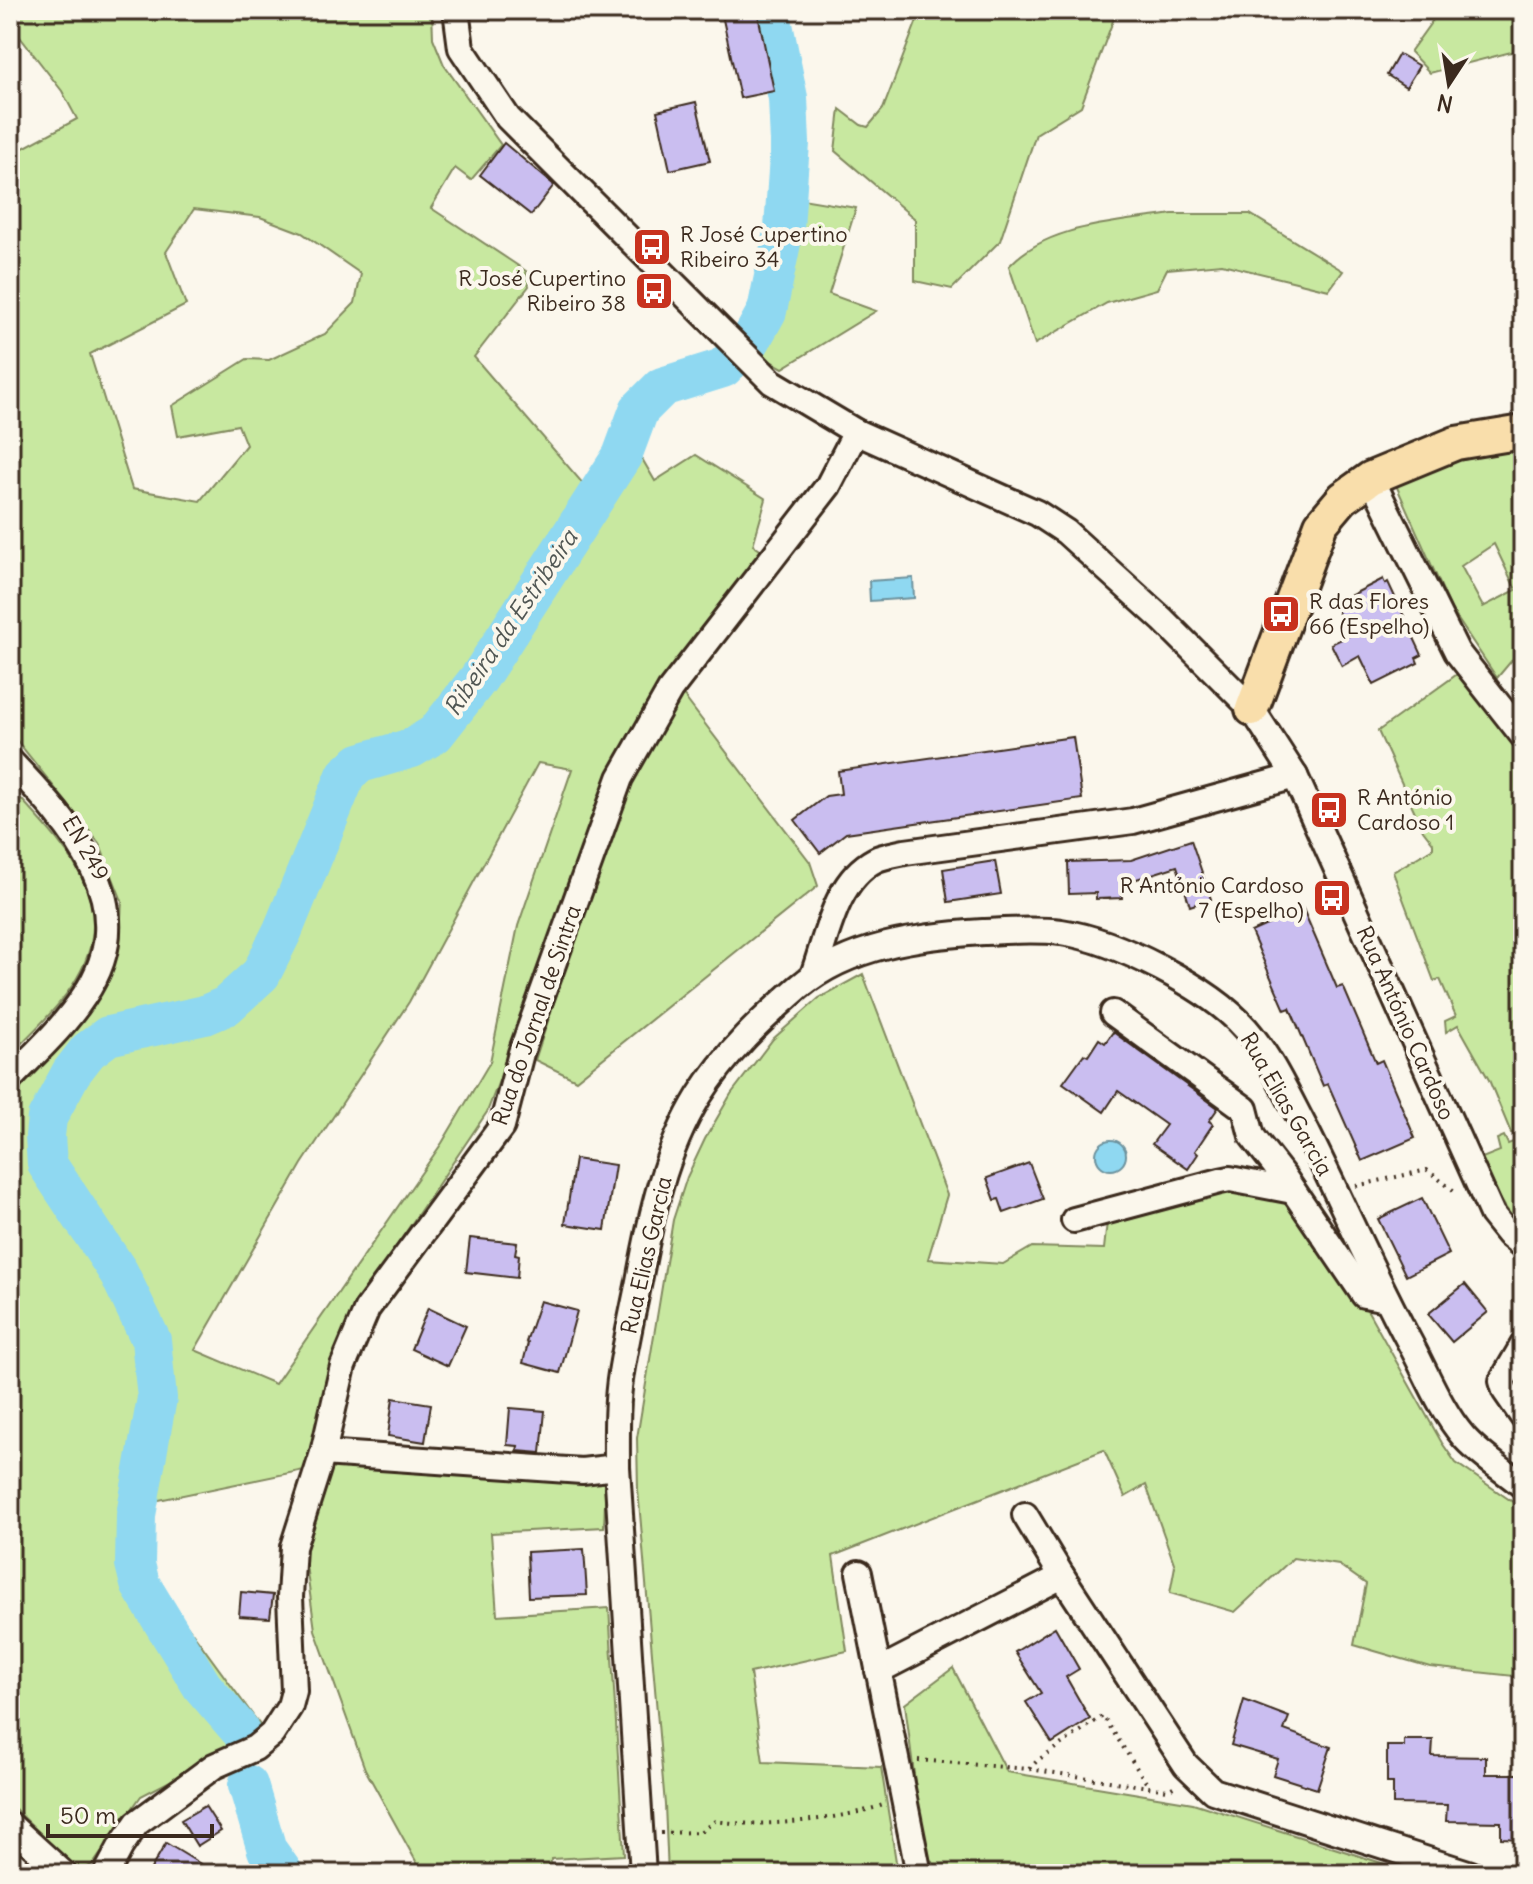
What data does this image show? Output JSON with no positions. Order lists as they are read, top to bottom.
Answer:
{
  "streets": {
    "street": [
      "EN 249",
      "Rua do Jornal de Sintra",
      "Rua António Cardoso",
      "Rua Elias Garcia"
    ]
  },
  "crossings": [
    ["Rua do Jornal de Sintra", "Rua António Cardoso"]
  ],
  "water": ["Ribeira da Estribeira"],
  "places": {
    "bus stop": [
      "R José Cupertino Ribeiro 34",
      "R José Cupertino Ribeiro 38",
      "R das Flores 66 (Espelho)",
      "R António Cardoso 1",
      "R António Cardoso 7 (Espelho)"
    ]
  },
  "scale_bar": "50 m",
  "north": "bottom"
}
